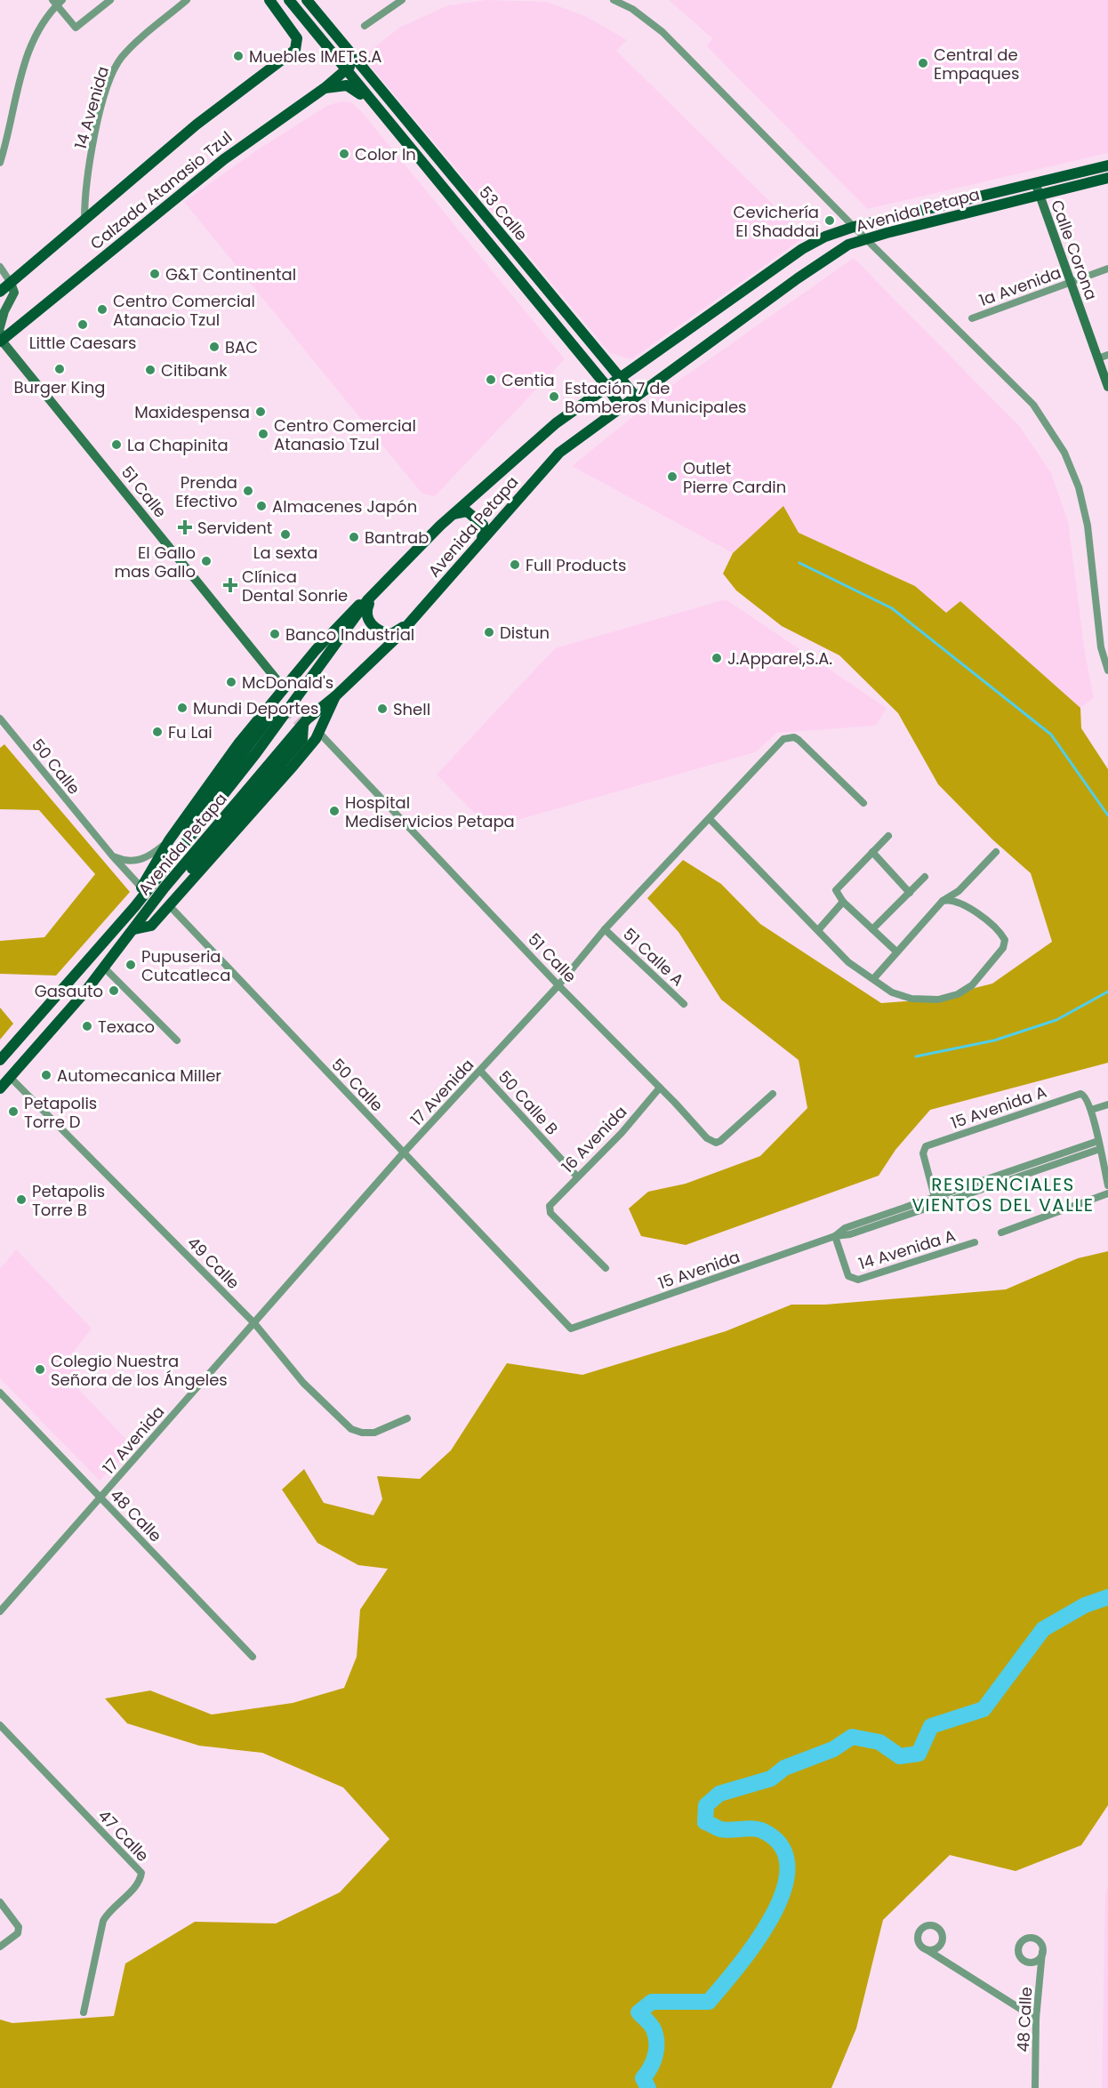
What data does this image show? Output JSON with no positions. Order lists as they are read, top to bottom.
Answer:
{
  "streets": {
    "main road": ["Calzada Atanasio Tzul", "Avenida Petapa", "53 Calle"],
    "street": [
      "14 Avenida",
      "Calle Corona",
      "1a Avenida",
      "51 Calle",
      "50 Calle",
      "51 Calle A",
      "17 Avenida",
      "50 Calle B",
      "15 Avenida A",
      "16 Avenida",
      "14 Avenida A",
      "49 Calle",
      "15 Avenida",
      "48 Calle",
      "47 Calle"
    ]
  },
  "crossings": [
    ["14 Avenida", "Calzada Atanasio Tzul"],
    ["Calzada Atanasio Tzul", "53 Calle"],
    ["Calzada Atanasio Tzul", "51 Calle"],
    ["Avenida Petapa", "53 Calle"],
    ["Avenida Petapa", "Calle Corona"],
    ["Avenida Petapa", "49 Calle"],
    ["Calle Corona", "1a Avenida"],
    ["51 Calle", "17 Avenida"],
    ["51 Calle", "16 Avenida"],
    ["50 Calle", "17 Avenida"],
    ["50 Calle", "15 Avenida"],
    ["51 Calle A", "17 Avenida"],
    ["17 Avenida", "50 Calle B"],
    ["17 Avenida", "49 Calle"],
    ["17 Avenida", "48 Calle"],
    ["50 Calle B", "16 Avenida"],
    ["15 Avenida A", "15 Avenida"],
    ["14 Avenida A", "15 Avenida"]
  ],
  "districts": ["RESIDENCIALES VIENTOS DEL VALLE"],
  "places": {
    "other": [
      "Muebles IMET.S.A",
      "Central de Empaques",
      "Color In",
      "Cevichería El Shaddai",
      "G&T Continental",
      "Centro Comercial Atanacio Tzul",
      "Little Caesars",
      "BAC",
      "Burger King",
      "Citibank",
      "Centia",
      "Estación 7 de Bomberos Municipales",
      "Maxidespensa",
      "Centro Comercial Atanasio Tzul",
      "La Chapinita",
      "Outlet Pierre Cardin",
      "Prenda Efectivo",
      "Almacenes Japón",
      "La sexta",
      "Bantrab",
      "El Gallo mas Gallo",
      "Full Products",
      "Distun",
      "Banco Industrial",
      "J.Apparel,S.A.",
      "McDonald's",
      "Mundi Deportes",
      "Shell",
      "Fu Lai",
      "Hospital Mediservicios Petapa",
      "Pupuseria Cutcatleca",
      "Gasauto",
      "Texaco",
      "Automecanica Miller",
      "Petapolis Torre D",
      "Petapolis Torre B",
      "Colegio Nuestra Señora de los Ángeles"
    ],
    "health": ["Servident", "Clínica Dental Sonrie"]
  }
}
